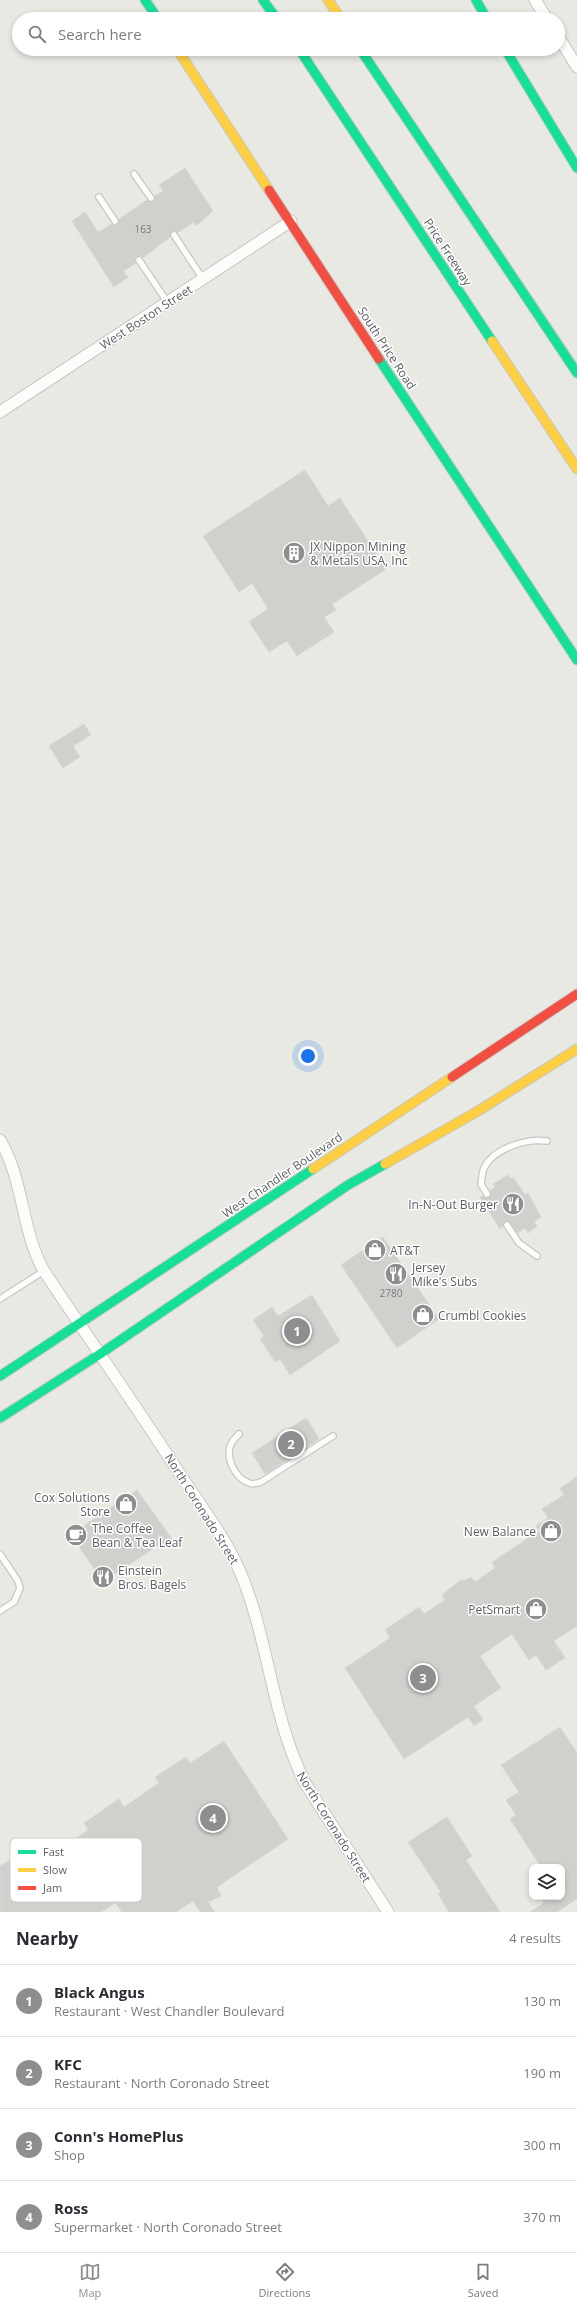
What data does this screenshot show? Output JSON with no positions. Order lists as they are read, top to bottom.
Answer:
{
  "streets": {
    "main road": ["Price Freeway", "South Price Road", "West Chandler Boulevard"],
    "street": ["West Boston Street", "North Coronado Street"]
  },
  "crossings": [
    ["West Boston Street", "South Price Road"],
    ["West Chandler Boulevard", "North Coronado Street"]
  ],
  "places": {
    "building": ["JX Nippon Mining & Metals USA, Inc"],
    "restaurant": ["In-N-Out Burger", "Jersey Mike's Subs", "Einstein Bros. Bagels"],
    "shop": [
      "AT&T",
      "Crumbl Cookies",
      "Cox Solutions Store",
      "New Balance",
      "PetSmart"
    ],
    "cafe": ["The Coffee Bean & Tea Leaf"]
  },
  "house_numbers": ["163", "2780"],
  "legend": ["Fast", "Slow", "Jam"],
  "page": {
    "search": "Search here",
    "pins": [
      "1",
      "2",
      "3",
      "4"
    ],
    "heading": ["Nearby", "4 results"],
    "list": [
      {
        "mark": "1",
        "name": "Black Angus",
        "note": "Restaurant · West Chandler Boulevard",
        "value": "130 m"
      },
      {
        "mark": "2",
        "name": "KFC",
        "note": "Restaurant · North Coronado Street",
        "value": "190 m"
      },
      {
        "mark": "3",
        "name": "Conn's HomePlus",
        "note": "Shop",
        "value": "300 m"
      },
      {
        "mark": "4",
        "name": "Ross",
        "note": "Supermarket · North Coronado Street",
        "value": "370 m"
      }
    ],
    "nav": ["Map", "Directions", "Saved"]
  }
}
